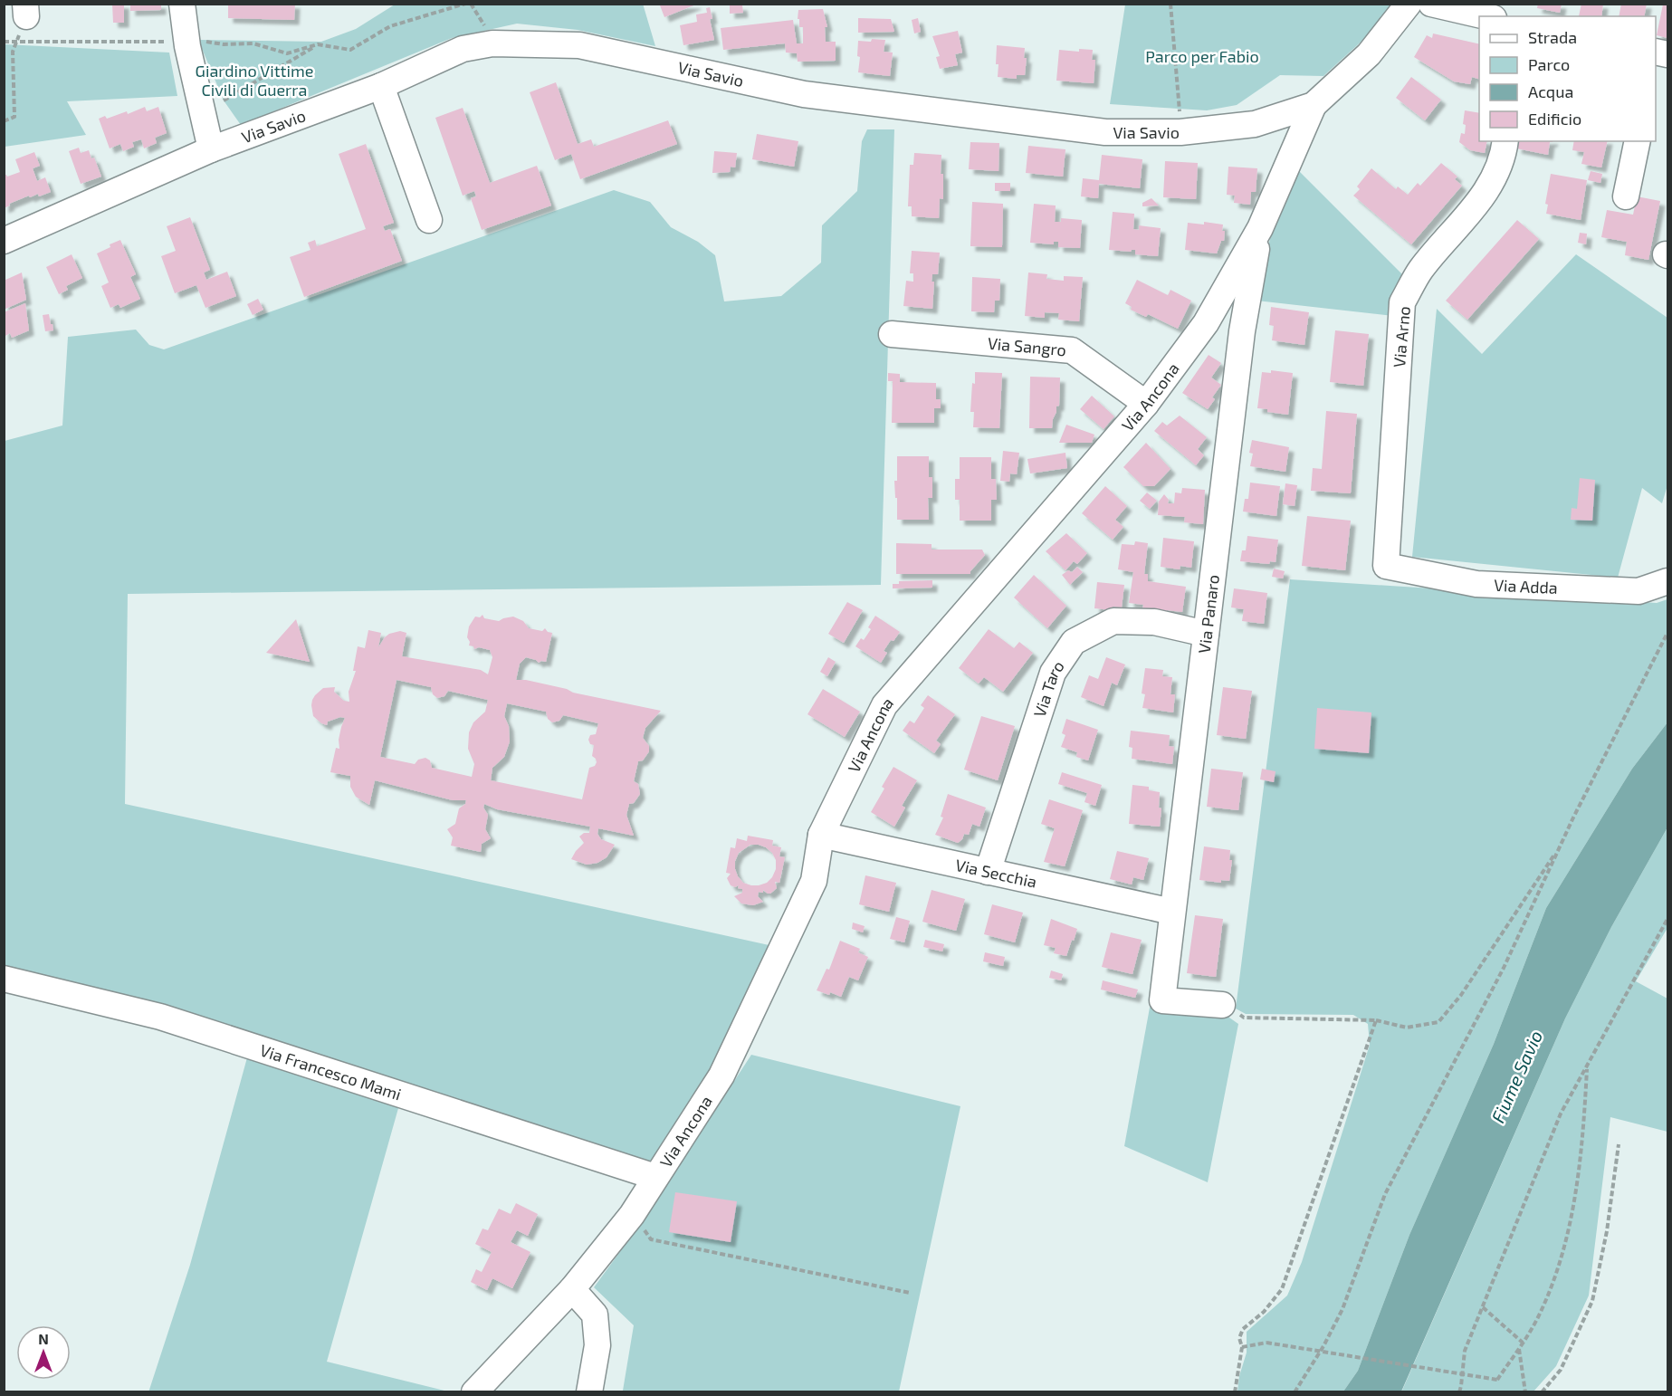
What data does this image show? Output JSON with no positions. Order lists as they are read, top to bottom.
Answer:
{
  "streets": {
    "street": [
      "Via Savio",
      "Via Arno",
      "Via Sangro",
      "Via Ancona",
      "Via Adda",
      "Via Panaro",
      "Via Taro",
      "Via Secchia",
      "Via Francesco Mami"
    ]
  },
  "crossings": [
    ["Via Savio", "Via Ancona"],
    ["Via Arno", "Via Adda"],
    ["Via Sangro", "Via Ancona"],
    ["Via Ancona", "Via Panaro"],
    ["Via Ancona", "Via Secchia"],
    ["Via Ancona", "Via Francesco Mami"],
    ["Via Panaro", "Via Taro"],
    ["Via Panaro", "Via Secchia"],
    ["Via Taro", "Via Secchia"]
  ],
  "water": ["Fiume Savio"],
  "parks": ["Parco per Fabio", "Giardino Vittime Civili di Guerra"],
  "legend": [
    "Strada",
    "Parco",
    "Acqua",
    "Edificio"
  ],
  "north": "top"
}
